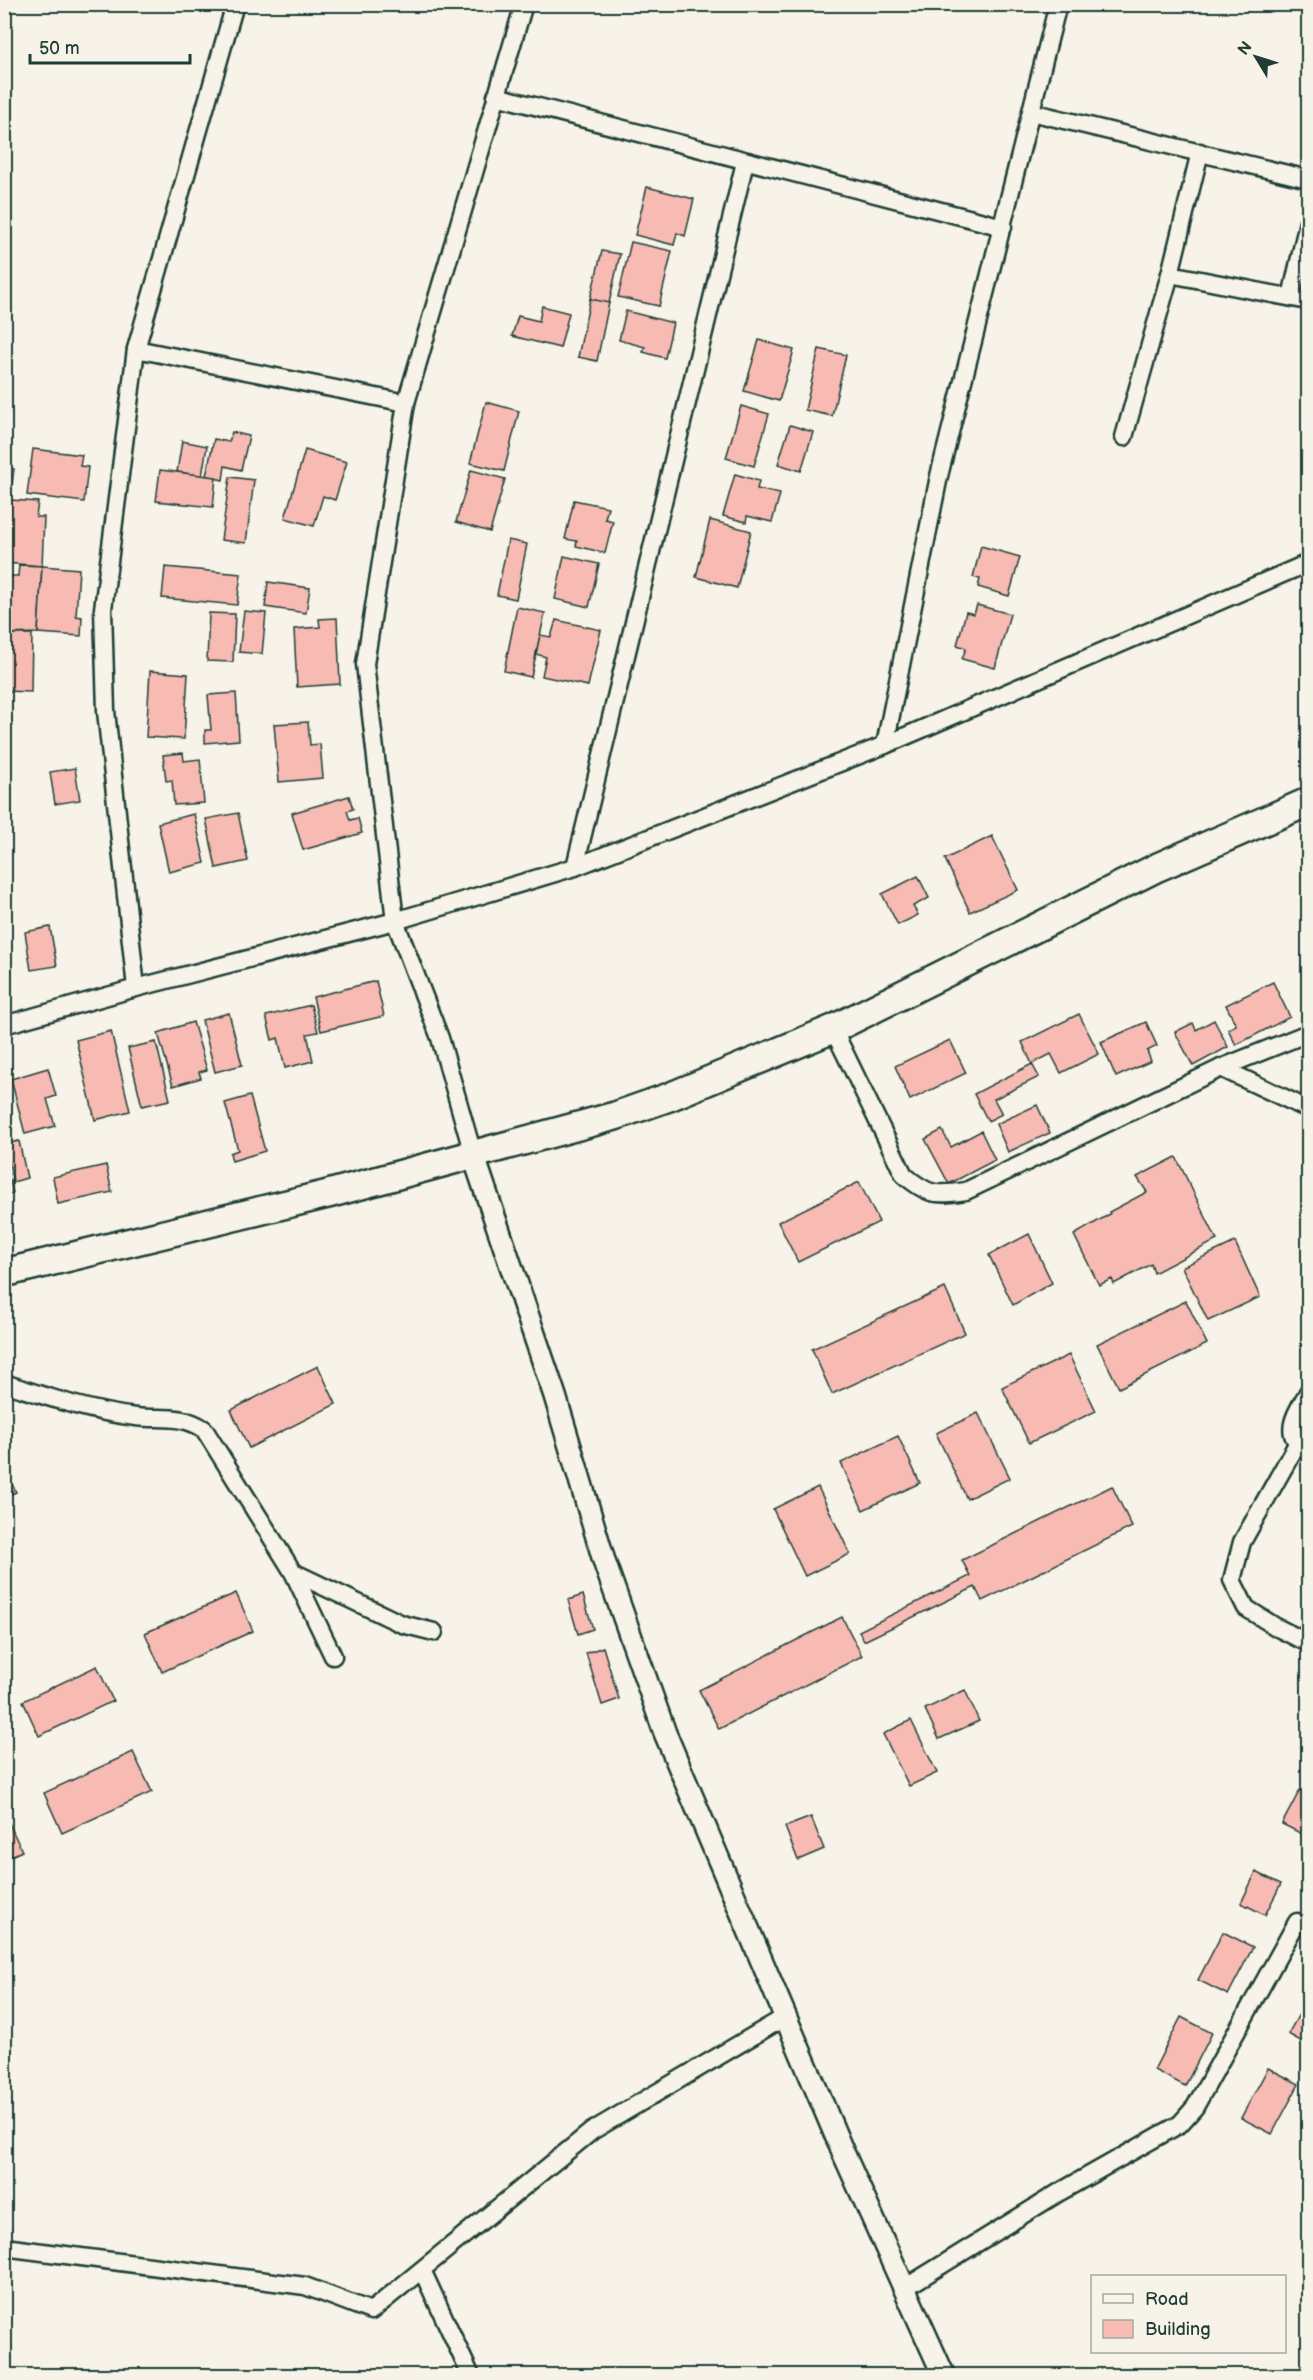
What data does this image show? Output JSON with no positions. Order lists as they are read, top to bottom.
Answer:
{
  "legend": ["Road", "Building"],
  "scale_bar": "50 m",
  "north": "top left"
}
